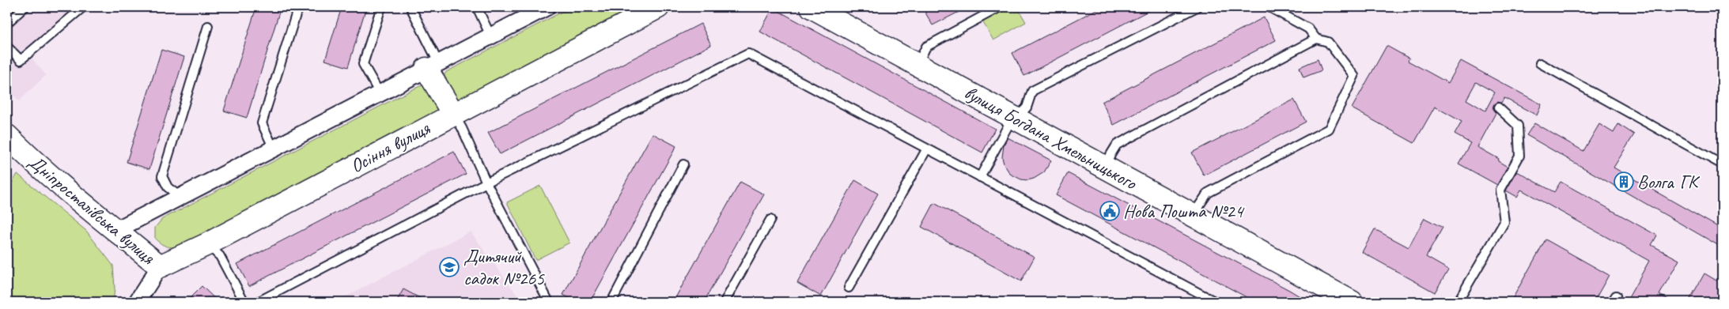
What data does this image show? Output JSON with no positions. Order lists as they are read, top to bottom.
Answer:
{
  "streets": {
    "street": ["вулиця Богдана Хмельницького", "Осіння вулиця", "Дніпросталівська вулиця"]
  },
  "crossings": [
    ["Осіння вулиця", "Дніпросталівська вулиця"]
  ],
  "places": {
    "building": ["Волга ГК"],
    "public building": ["Нова Пошта №24"],
    "school or university": ["Дитячий садок №265"]
  }
}
